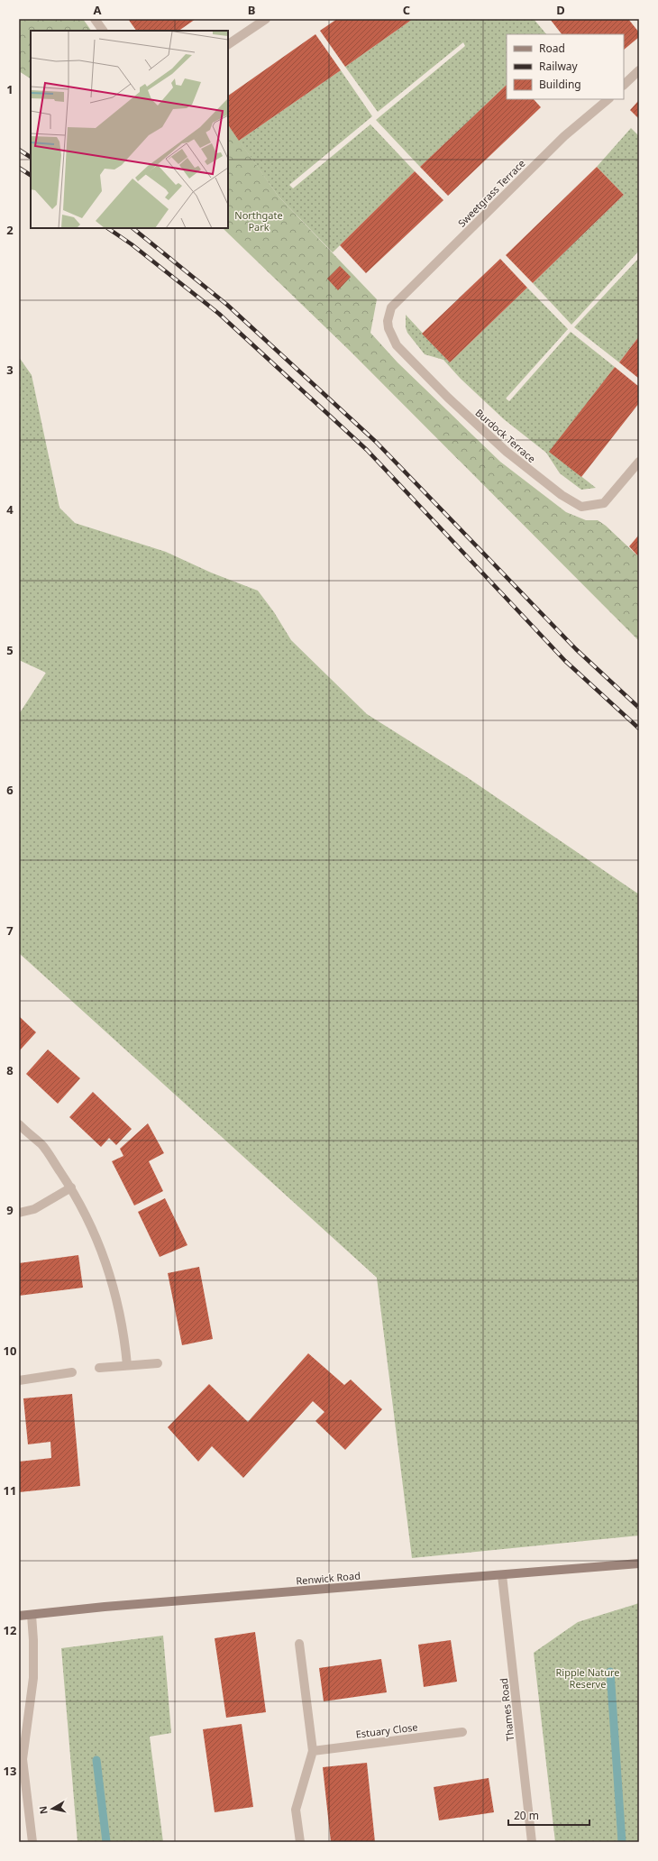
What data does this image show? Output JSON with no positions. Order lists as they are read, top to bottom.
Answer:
{
  "streets": {
    "street": [
      "Sweetgrass Terrace",
      "Burdock Terrace",
      "Renwick Road",
      "Thames Road",
      "Estuary Close"
    ]
  },
  "crossings": [
    ["Sweetgrass Terrace", "Burdock Terrace"],
    ["Renwick Road", "Thames Road"]
  ],
  "parks": ["Northgate Park", "Ripple Nature Reserve"],
  "legend": ["Road", "Railway", "Building"],
  "scale_bar": "20 m",
  "north": "left",
  "grid": {
    "columns": [
      "A",
      "B",
      "C",
      "D"
    ],
    "rows": [
      "1",
      "2",
      "3",
      "4",
      "5",
      "6",
      "7",
      "8",
      "9",
      "10",
      "11",
      "12",
      "13"
    ]
  }
}
